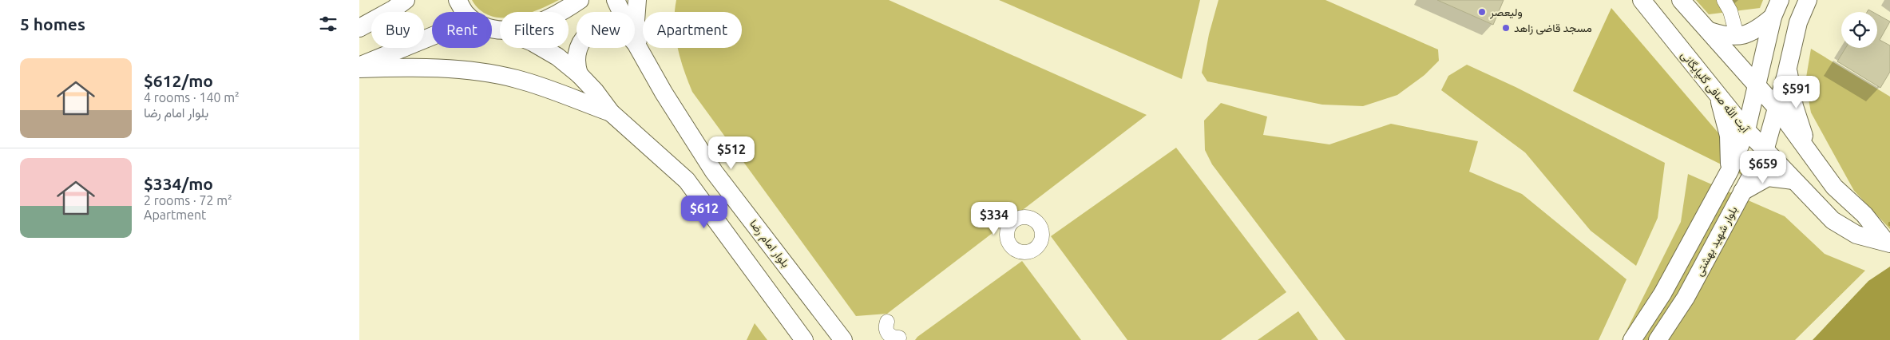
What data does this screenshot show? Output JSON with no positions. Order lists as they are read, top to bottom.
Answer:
{
  "streets": {
    "main road": ["آیت الله صافی گلپایگانی", "بلوار شهید بهشتی", "بلوار امام رضا"]
  },
  "crossings": [
    ["آیت الله صافی گلپایگانی", "بلوار شهید بهشتی"]
  ],
  "places": ["ولیعصر", "مسجد قاضی زاهد"],
  "page": {
    "heading": "5 homes",
    "chip": [
      "Buy",
      "Rent",
      "Filters",
      "New",
      "Apartment"
    ],
    "list": [
      {
        "name": "$612/mo",
        "note": "4 rooms · 140 m² · بلوار امام رضا"
      },
      {
        "name": "$334/mo",
        "note": "2 rooms · 72 m² · Apartment"
      }
    ],
    "price": [
      "$591",
      "$512",
      "$659",
      "$612",
      "$334"
    ]
  }
}
